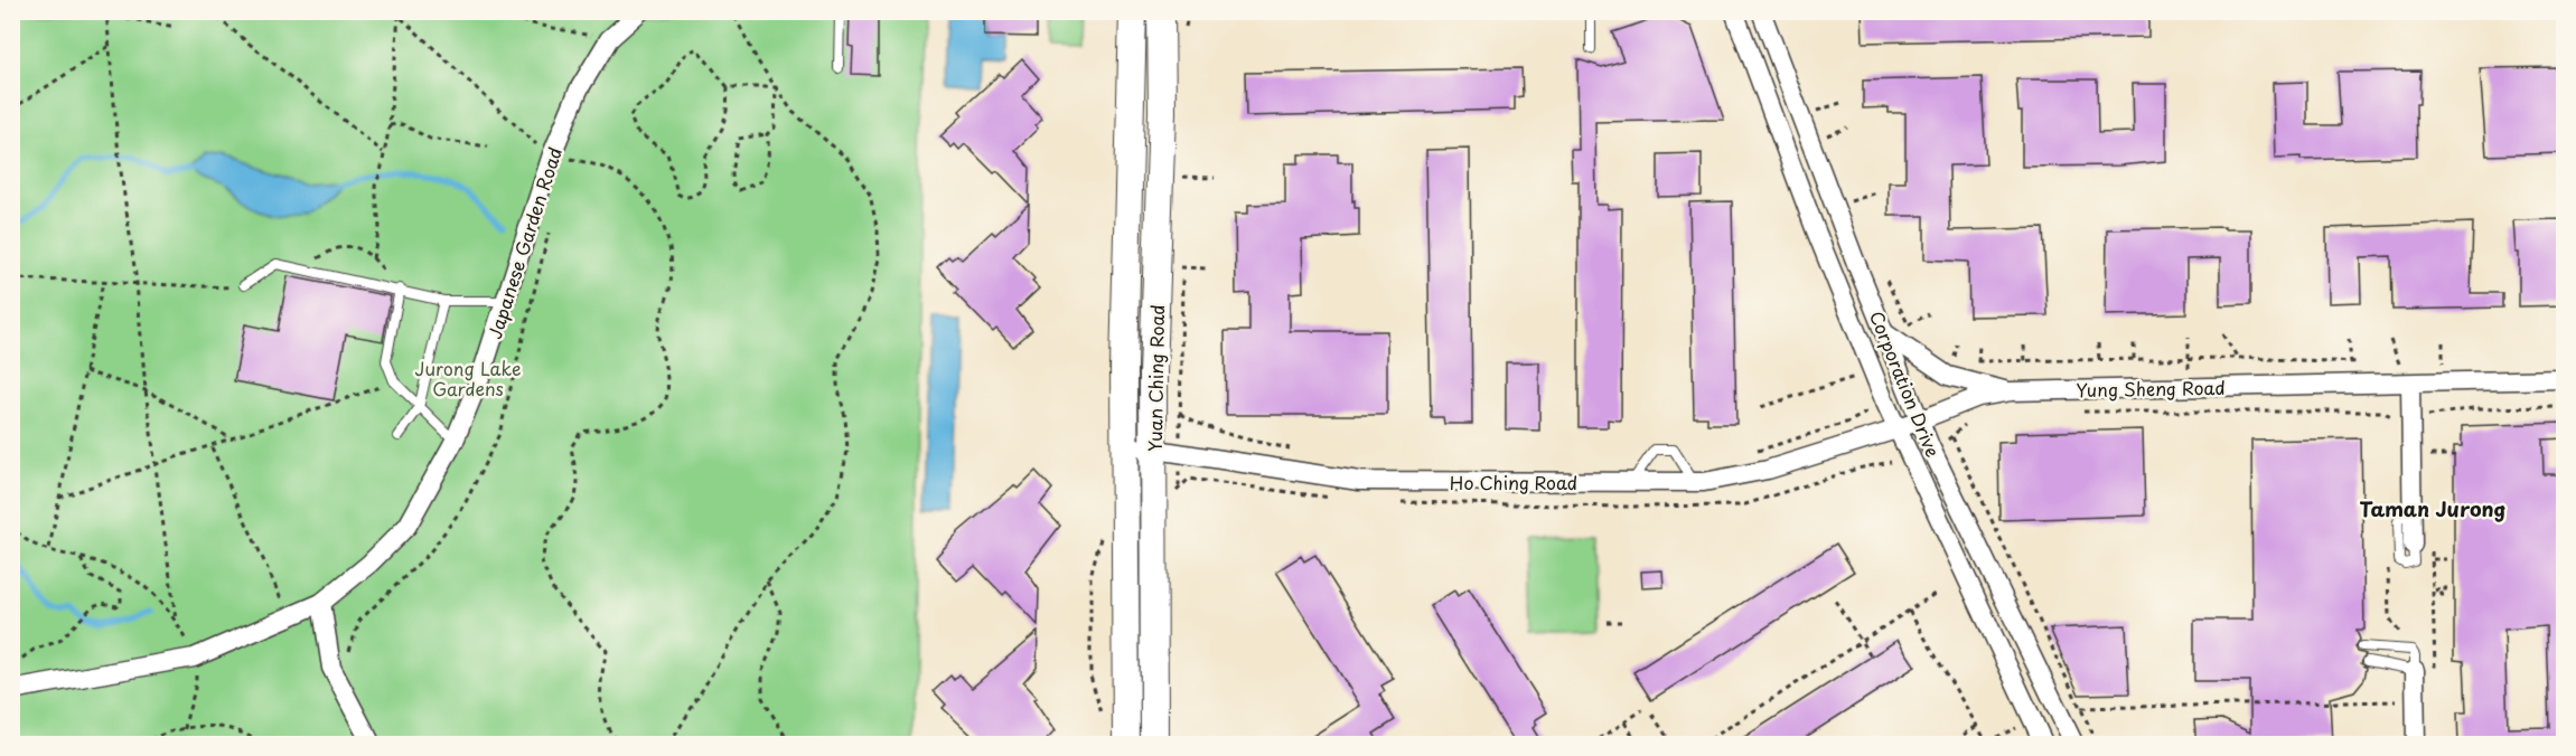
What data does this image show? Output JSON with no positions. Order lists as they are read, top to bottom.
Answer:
{
  "streets": {
    "street": [
      "Japanese Garden Road",
      "Yuan Ching Road",
      "Corporation Drive",
      "Yung Sheng Road",
      "Ho Ching Road"
    ]
  },
  "crossings": [
    ["Yuan Ching Road", "Ho Ching Road"],
    ["Corporation Drive", "Yung Sheng Road"],
    ["Corporation Drive", "Ho Ching Road"],
    ["Yung Sheng Road", "Ho Ching Road"]
  ],
  "districts": ["Taman Jurong"],
  "parks": ["Jurong Lake Gardens"]
}
